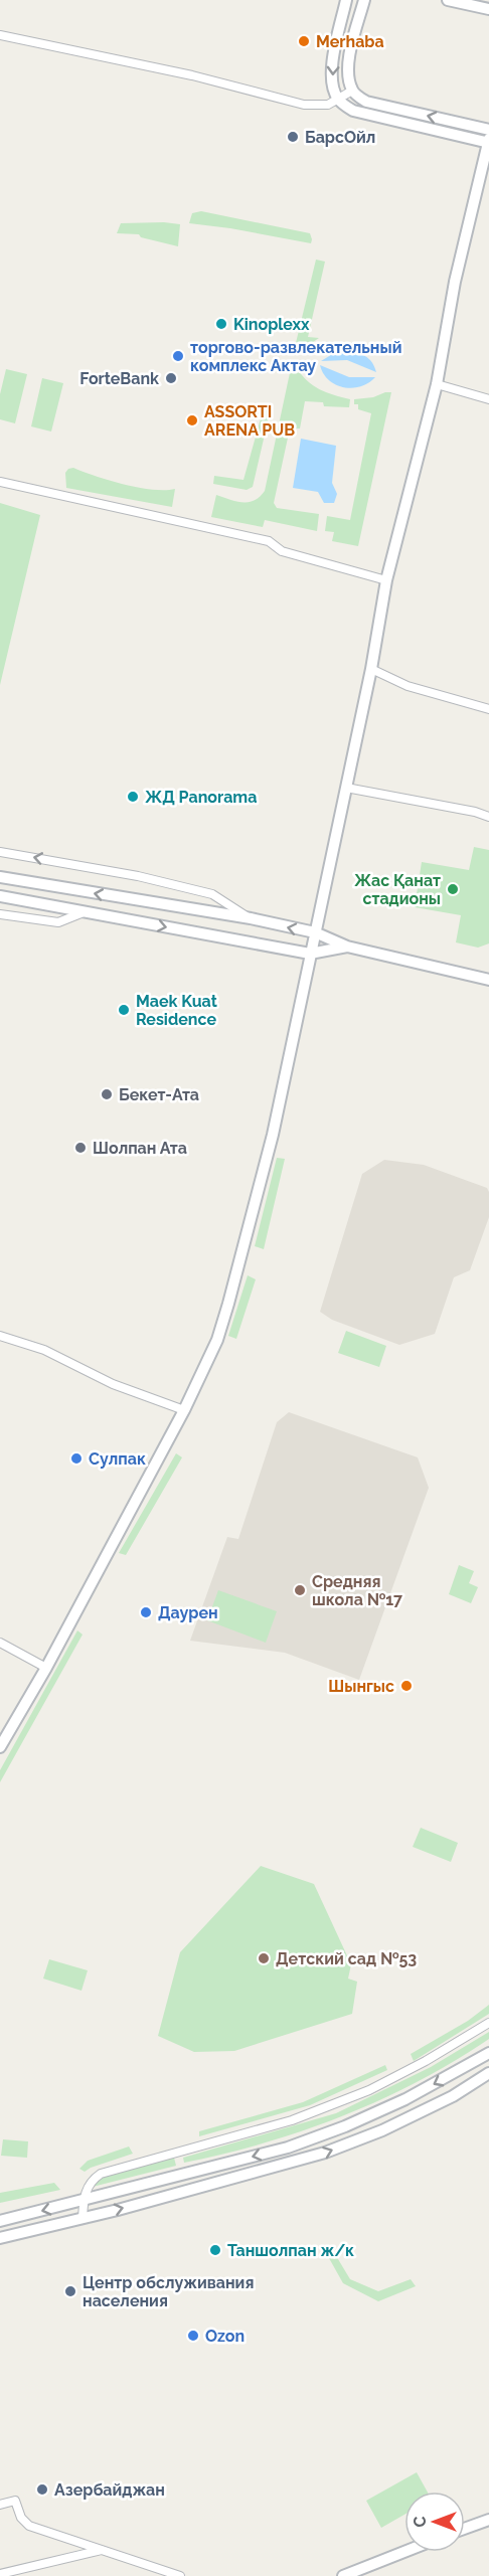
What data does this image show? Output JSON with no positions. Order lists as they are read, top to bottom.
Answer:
{
  "places": [
    "Merhaba",
    "БарсОйл",
    "Kinoplexx",
    "торгово-развлекательный комплекс Актау",
    "ForteBank",
    "ASSORTI ARENA PUB",
    "ЖД Panorama",
    "Жас Қанат стадионы",
    "Maek Kuat Residence",
    "Бекет-Ата",
    "Шолпан Ата",
    "Сулпак",
    "Средняя школа №17",
    "Даурен",
    "Шынгыс",
    "Детский сад №53",
    "Таншолпан ж/к",
    "Центр обслуживания населения",
    "Ozon",
    "Азербайджан"
  ],
  "north": "left"
}
